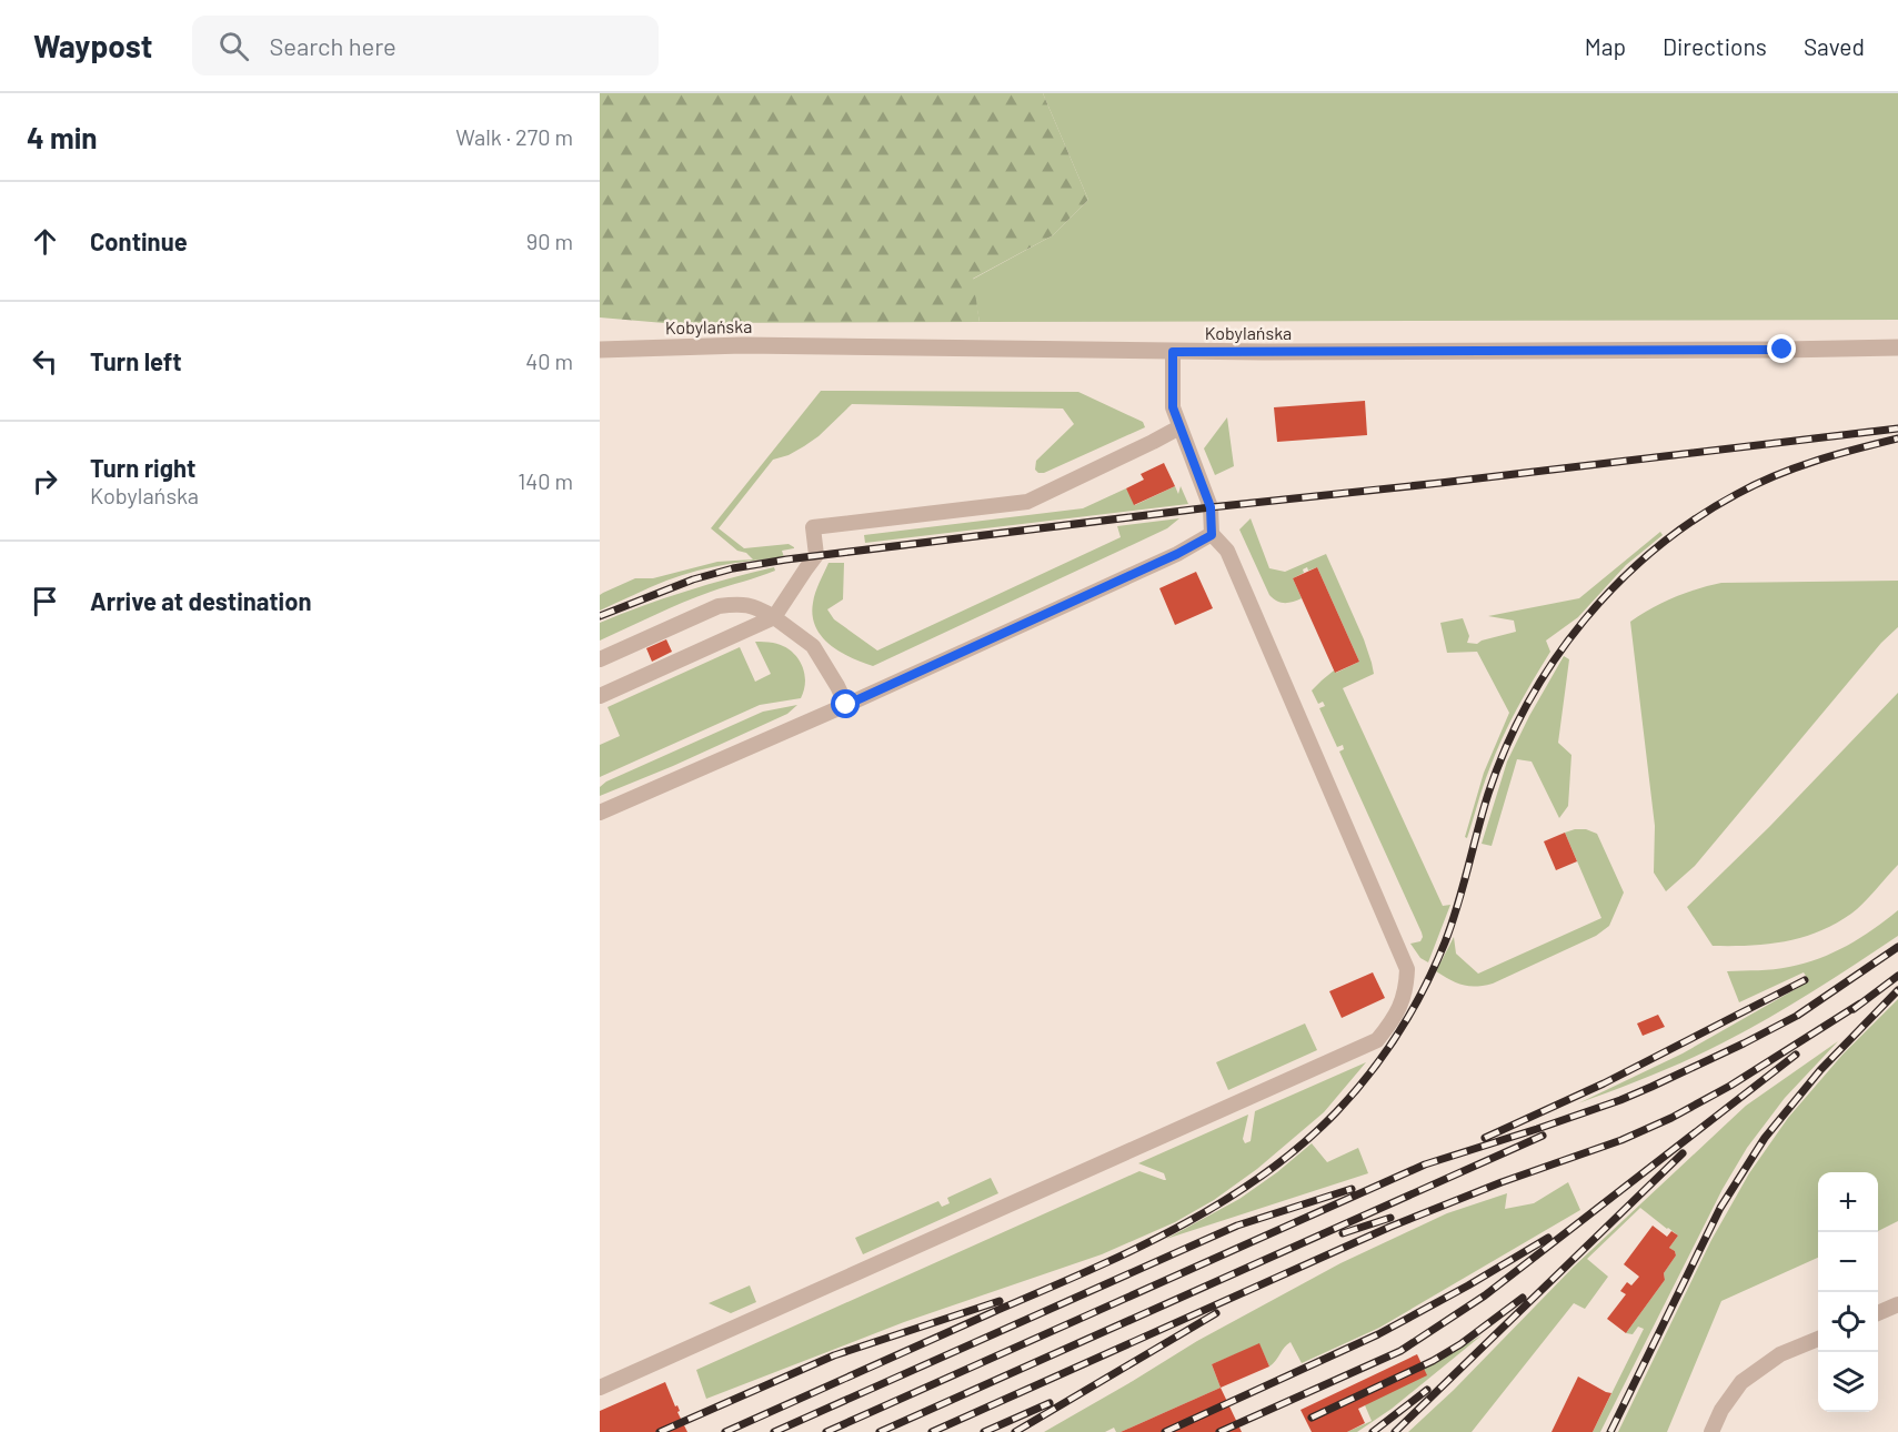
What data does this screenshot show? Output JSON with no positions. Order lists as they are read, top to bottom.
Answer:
{
  "streets": {
    "street": ["Kobylańska"]
  },
  "page": {
    "header": "Waypost",
    "search": "Search here",
    "nav": ["Map", "Directions", "Saved"],
    "heading": ["4 min", "Walk · 270 m"],
    "list": [
      ["Continue", "90 m"],
      ["Turn left", "40 m"],
      ["Turn right", "Kobylańska", "140 m"],
      "Arrive at destination"
    ],
    "map_buttons": ["+", "−"]
  }
}
